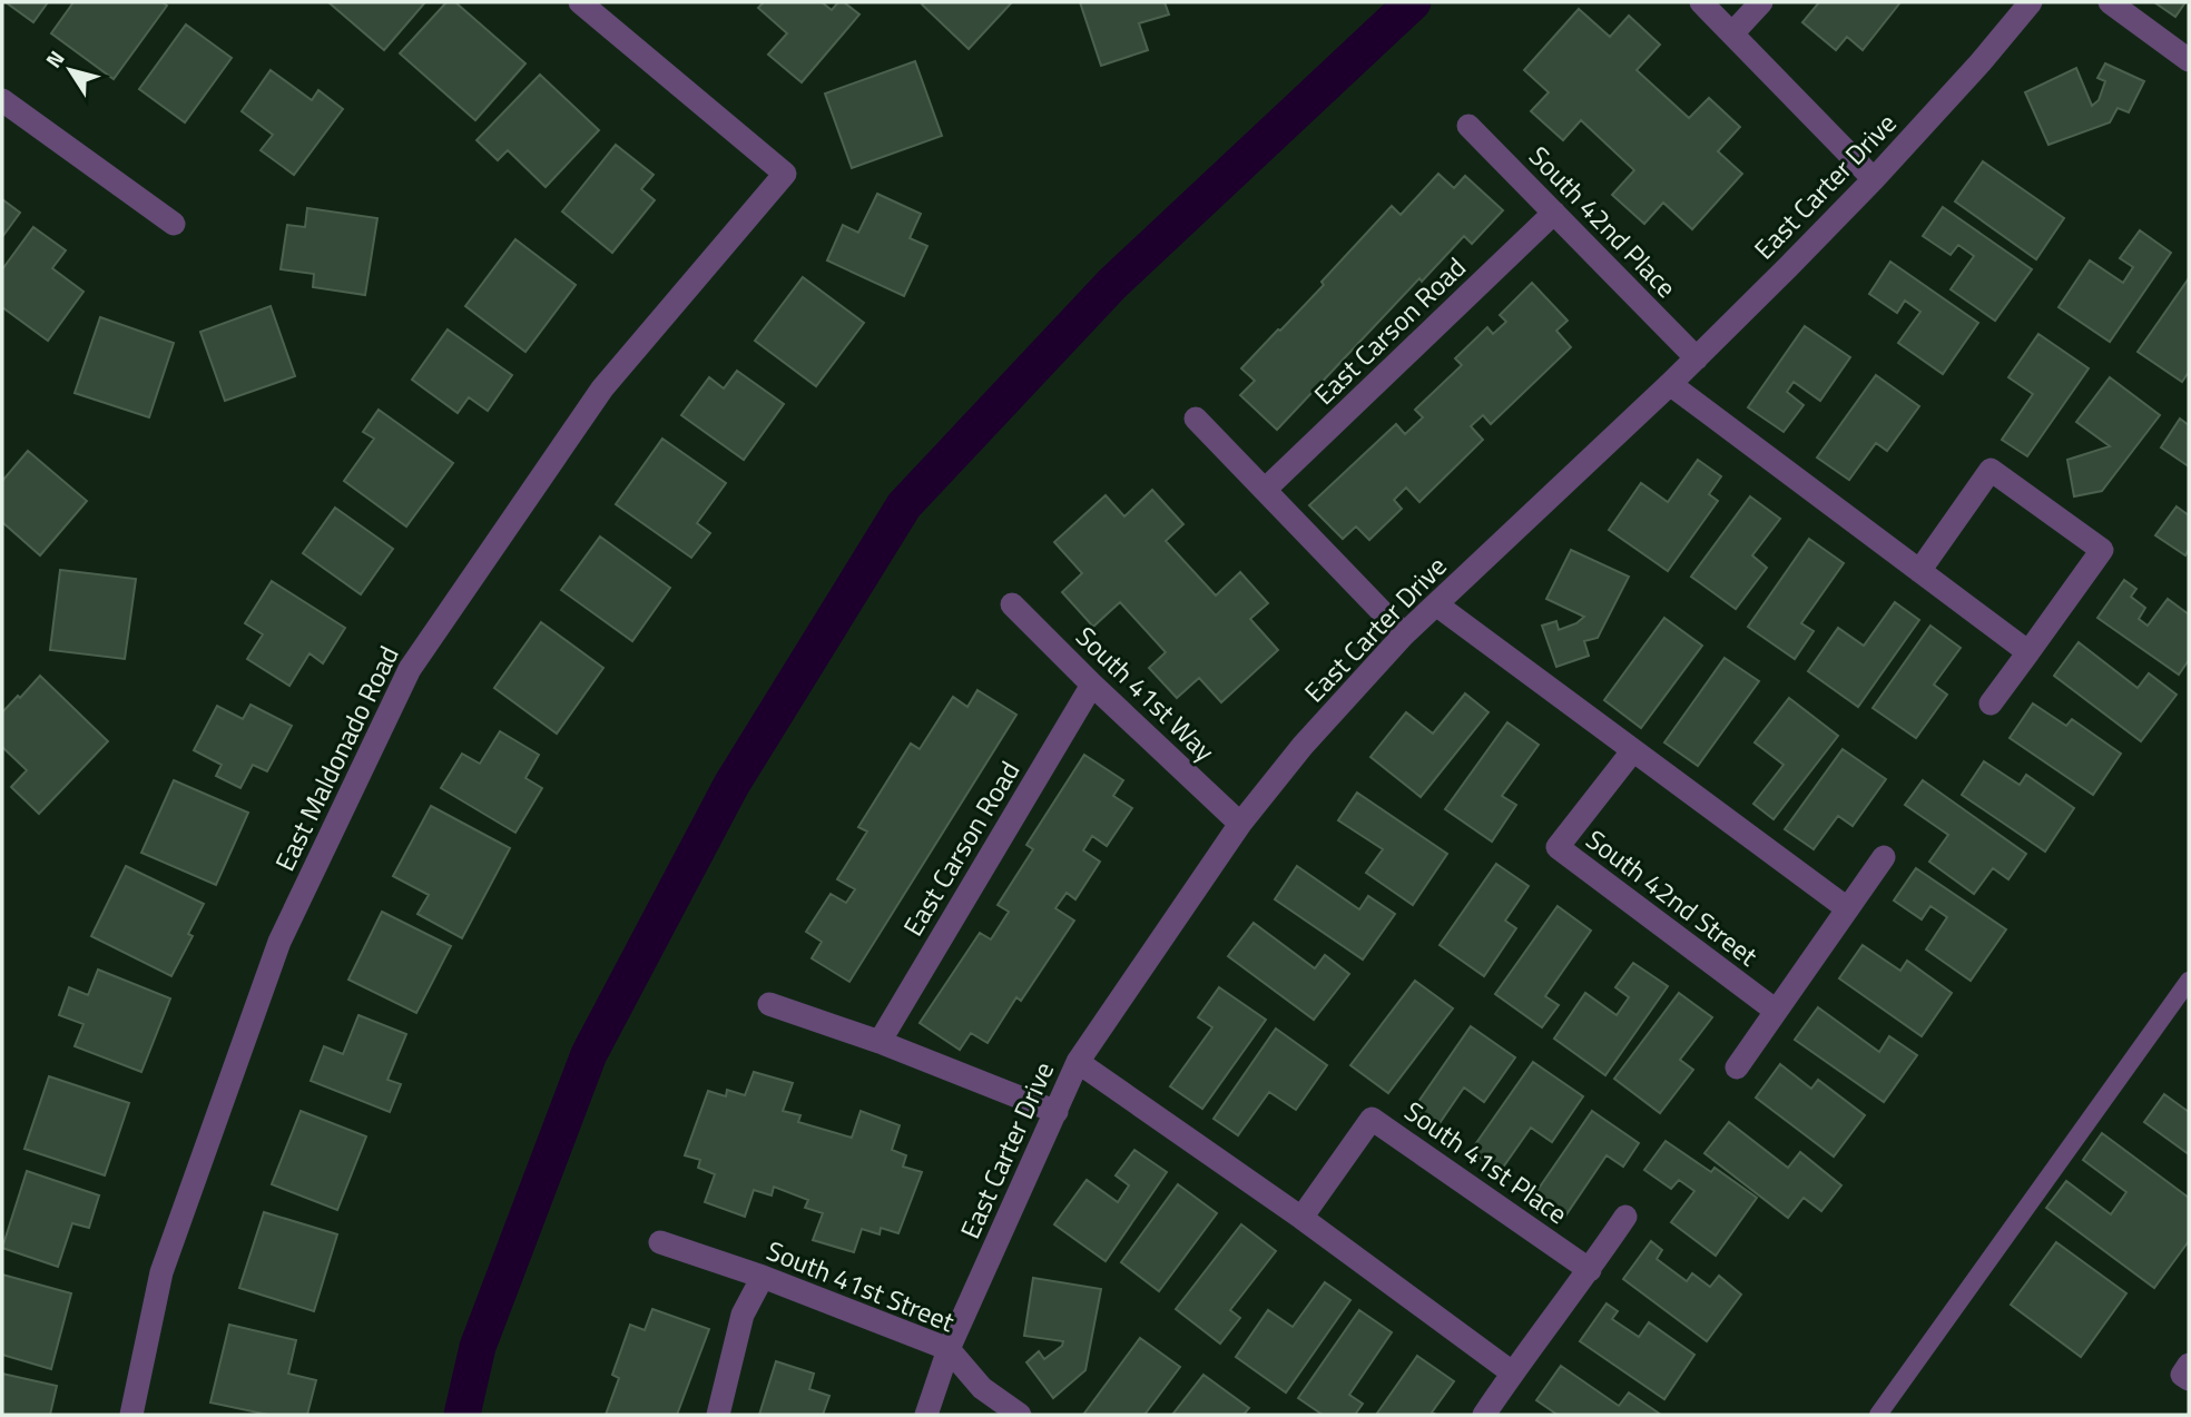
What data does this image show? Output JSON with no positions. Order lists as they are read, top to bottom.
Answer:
{
  "streets": {
    "street": [
      "East Carter Drive",
      "South 42nd Place",
      "East Carson Road",
      "South 41st Way",
      "East Maldonado Road",
      "South 42nd Street",
      "South 41st Place",
      "South 41st Street"
    ]
  },
  "crossings": [
    ["East Carter Drive", "South 42nd Place"],
    ["East Carter Drive", "South 41st Way"],
    ["East Carter Drive", "South 41st Street"],
    ["South 42nd Place", "East Carson Road"],
    ["East Carson Road", "South 41st Way"]
  ],
  "north": "top left"
}
